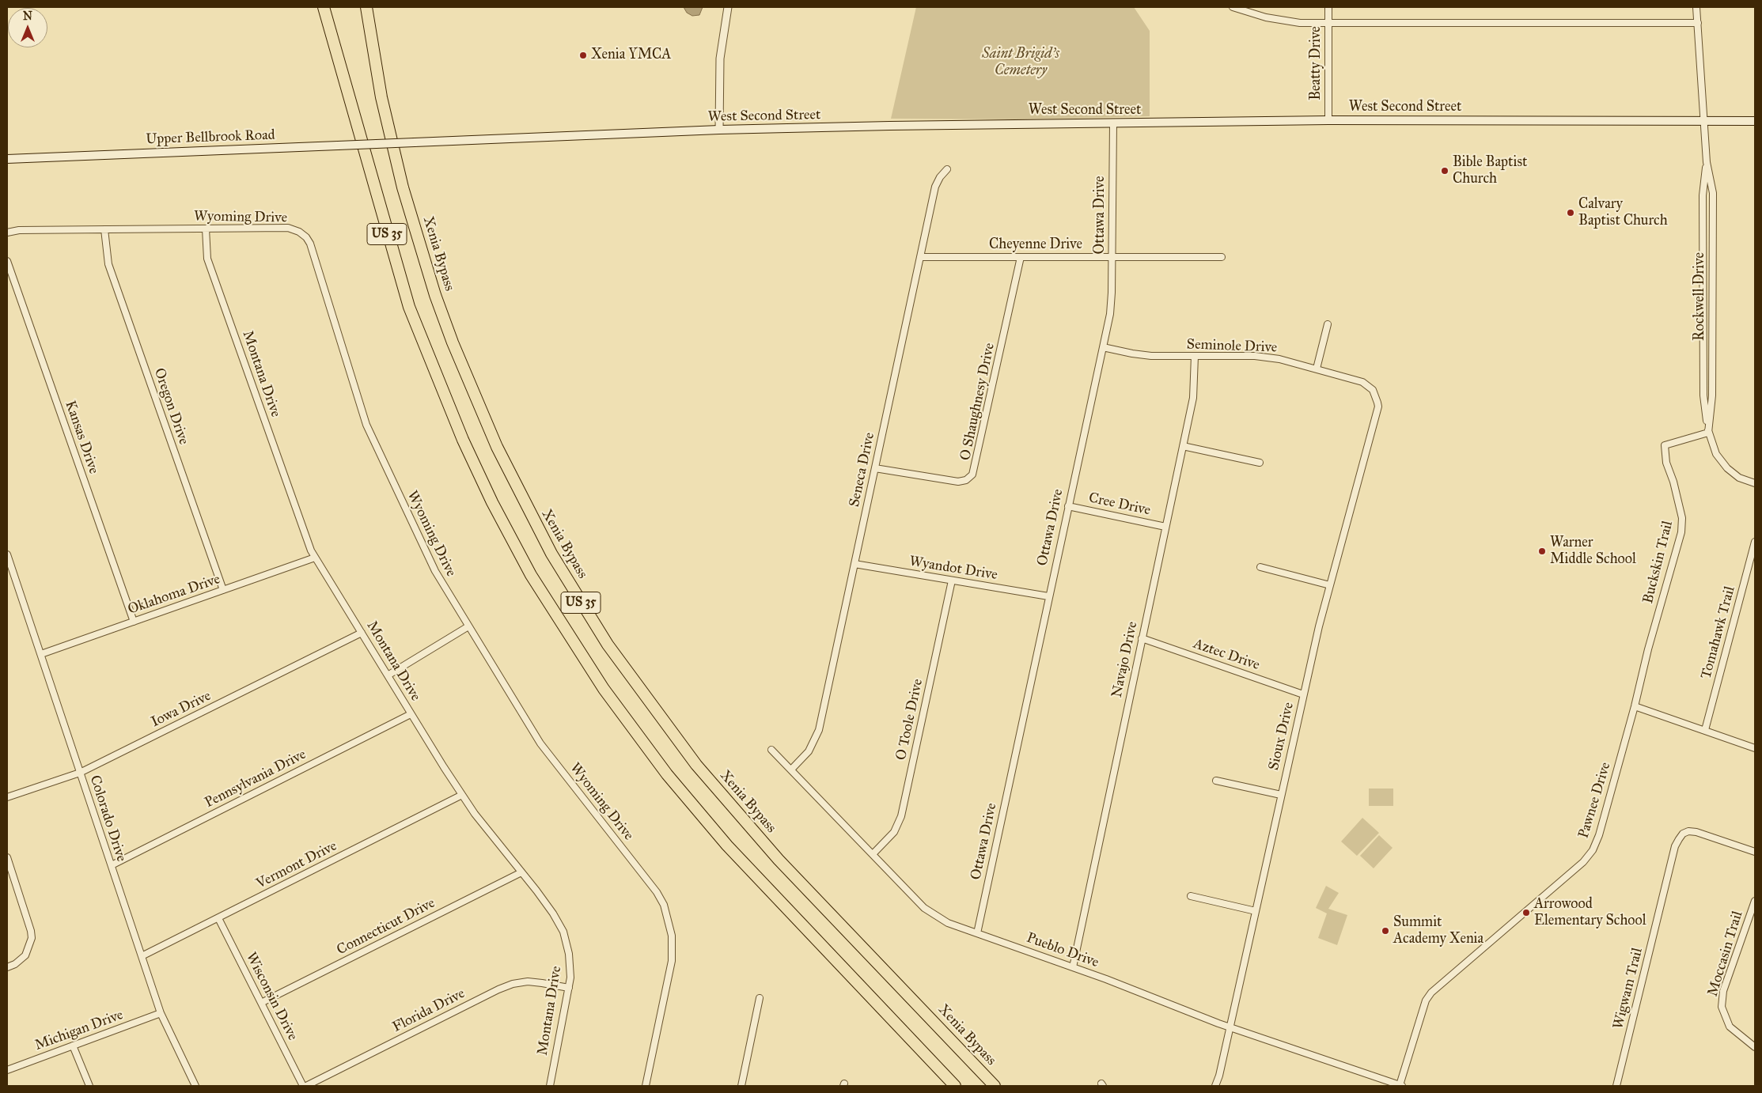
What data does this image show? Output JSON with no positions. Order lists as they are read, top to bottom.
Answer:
{
  "streets": {
    "highway": ["US 35", "Xenia Bypass"],
    "main road": ["West Second Street", "Upper Bellbrook Road"],
    "street": [
      "Beatty Drive",
      "Ottawa Drive",
      "Wyoming Drive",
      "Cheyenne Drive",
      "Rockwell Drive",
      "Seminole Drive",
      "Montana Drive",
      "O Shaughnesy Drive",
      "Oregon Drive",
      "Kansas Drive",
      "Seneca Drive",
      "Cree Drive",
      "Buckskin Trail",
      "Wyandot Drive",
      "Oklahoma Drive",
      "Tomahawk Trail",
      "Aztec Drive",
      "Navajo Drive",
      "Iowa Drive",
      "O Toole Drive",
      "Sioux Drive",
      "Pennsylvania Drive",
      "Pawnee Drive",
      "Colorado Drive",
      "Vermont Drive",
      "Connecticut Drive",
      "Pueblo Drive",
      "Moccasin Trail",
      "Wigwam Trail",
      "Wisconsin Drive",
      "Florida Drive",
      "Michigan Drive"
    ]
  },
  "crossings": [
    ["Beatty Drive", "West Second Street"],
    ["West Second Street", "Upper Bellbrook Road"],
    ["West Second Street", "Ottawa Drive"],
    ["West Second Street", "Rockwell Drive"],
    ["Ottawa Drive", "Cheyenne Drive"],
    ["Ottawa Drive", "Seminole Drive"],
    ["Ottawa Drive", "Cree Drive"],
    ["Ottawa Drive", "Wyandot Drive"],
    ["Ottawa Drive", "Pueblo Drive"],
    ["Wyoming Drive", "Montana Drive"],
    ["Wyoming Drive", "Oregon Drive"],
    ["Cheyenne Drive", "O Shaughnesy Drive"],
    ["Cheyenne Drive", "Seneca Drive"],
    ["Rockwell Drive", "Buckskin Trail"],
    ["Seminole Drive", "Navajo Drive"],
    ["Seminole Drive", "Sioux Drive"],
    ["Montana Drive", "Oklahoma Drive"],
    ["Montana Drive", "Iowa Drive"],
    ["Montana Drive", "Pennsylvania Drive"],
    ["Montana Drive", "Vermont Drive"],
    ["Montana Drive", "Connecticut Drive"],
    ["Montana Drive", "Florida Drive"],
    ["O Shaughnesy Drive", "Seneca Drive"],
    ["Oregon Drive", "Oklahoma Drive"],
    ["Kansas Drive", "Oklahoma Drive"],
    ["Seneca Drive", "Wyandot Drive"],
    ["Seneca Drive", "Pueblo Drive"],
    ["Cree Drive", "Navajo Drive"],
    ["Buckskin Trail", "Pawnee Drive"],
    ["Wyandot Drive", "O Toole Drive"],
    ["Oklahoma Drive", "Colorado Drive"],
    ["Aztec Drive", "Navajo Drive"],
    ["Aztec Drive", "Sioux Drive"],
    ["Navajo Drive", "Pueblo Drive"],
    ["Iowa Drive", "Colorado Drive"],
    ["O Toole Drive", "Pueblo Drive"],
    ["Sioux Drive", "Pueblo Drive"],
    ["Pennsylvania Drive", "Colorado Drive"],
    ["Pawnee Drive", "Pueblo Drive"],
    ["Colorado Drive", "Vermont Drive"],
    ["Colorado Drive", "Michigan Drive"],
    ["Vermont Drive", "Wisconsin Drive"],
    ["Connecticut Drive", "Wisconsin Drive"],
    ["Wisconsin Drive", "Florida Drive"]
  ],
  "parks": ["Saint Brigid’s Cemetery"],
  "places": [
    "Xenia YMCA",
    "Bible Baptist Church",
    "Calvary Baptist Church",
    "Warner Middle School",
    "Arrowood Elementary School",
    "Summit Academy Xenia"
  ],
  "north": "top"
}
